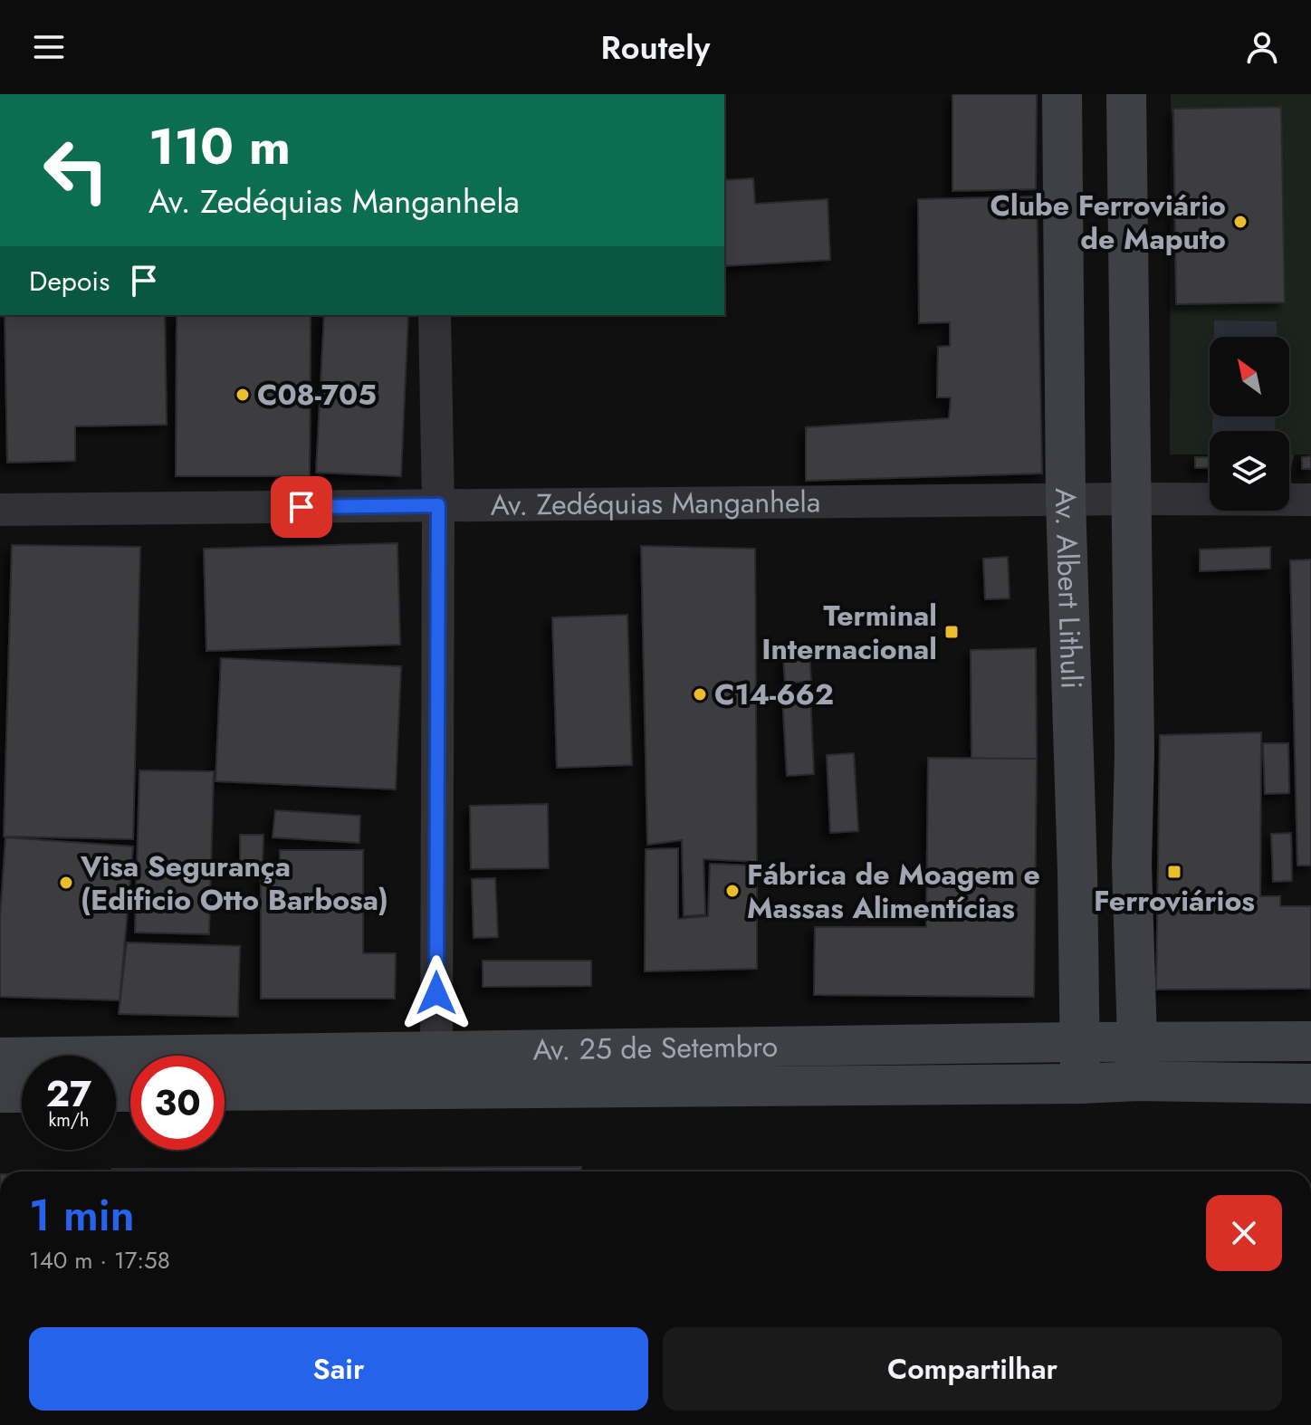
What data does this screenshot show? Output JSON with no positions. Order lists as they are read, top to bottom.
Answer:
{
  "streets": {
    "main road": ["Av. Albert Lithuli", "Av. 25 de Setembro"],
    "street": ["Av. Zedéquias Manganhela"]
  },
  "crossings": [
    ["Av. Zedéquias Manganhela", "Av. Albert Lithuli"],
    ["Av. Albert Lithuli", "Av. 25 de Setembro"]
  ],
  "places": {
    "other": [
      "Clube Ferroviário de Maputo",
      "C08-705",
      "C14-662",
      "Visa Segurança (Edificio Otto Barbosa)",
      "Fábrica de Moagem e Massas Alimentícias"
    ],
    "transit": ["Terminal Internacional", "Ferroviários"]
  },
  "north": "top left",
  "page": {
    "header": "Routely",
    "turn": ["110 m", "Av. Zedéquias Manganhela"],
    "then": "Depois",
    "speed": "27 km/h",
    "limit": "30",
    "heading": ["1 min", "140 m · 17:58"],
    "buttons": ["Sair", "Compartilhar"]
  }
}
